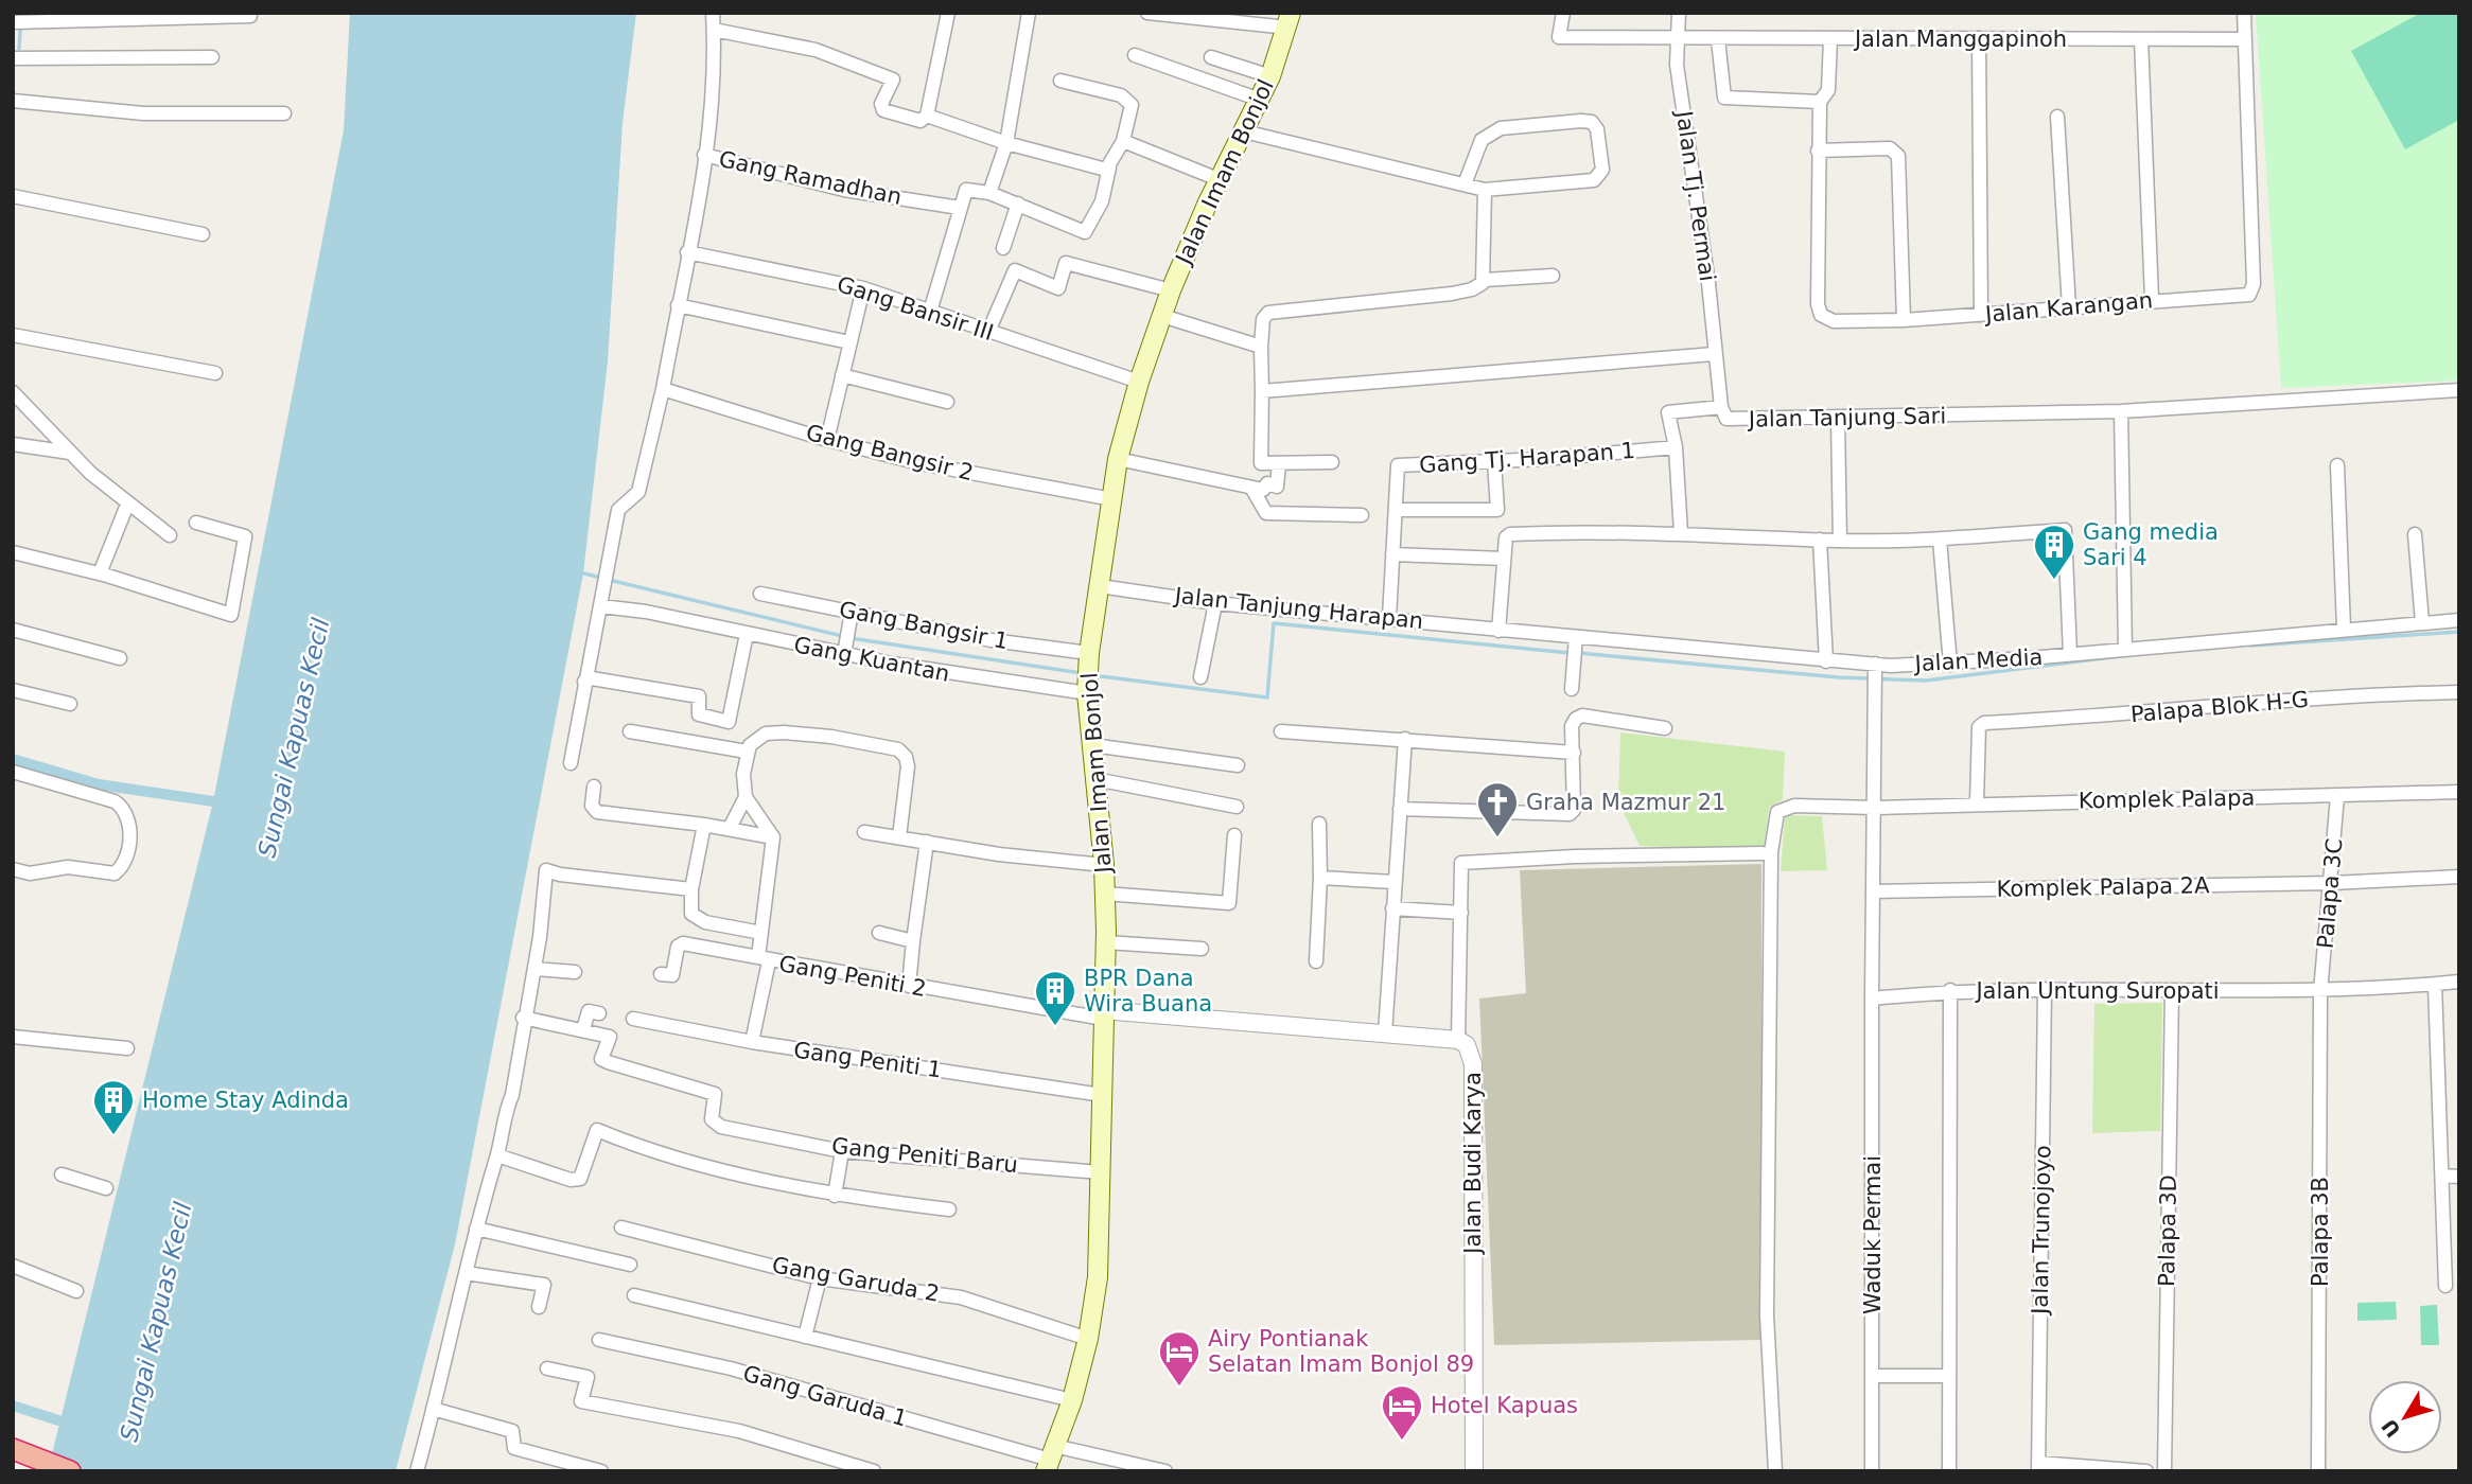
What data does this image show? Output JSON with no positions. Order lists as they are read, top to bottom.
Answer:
{
  "streets": {
    "main road": ["Jalan Imam Bonjol"],
    "street": [
      "Jalan Manggapinoh",
      "Gang Ramadhan",
      "Jalan Tj. Permai",
      "Jalan Karangan",
      "Gang Bansir III",
      "Jalan Tanjung Sari",
      "Gang Bangsir 2",
      "Gang Tj. Harapan 1",
      "Jalan Tanjung Harapan",
      "Gang Bangsir 1",
      "Gang Kuantan",
      "Jalan Media",
      "Palapa Blok H-G",
      "Komplek Palapa",
      "Komplek Palapa 2A",
      "Palapa 3C",
      "Gang Peniti 2",
      "Jalan Untung Suropati",
      "Gang Peniti 1",
      "Gang Peniti Baru",
      "Jalan Budi Karya",
      "Jalan Trunojoyo",
      "Palapa 3D",
      "Palapa 3B",
      "Waduk Permai",
      "Gang Garuda 2",
      "Gang Garuda 1"
    ]
  },
  "crossings": [
    ["Jalan Manggapinoh", "Jalan Tj. Permai"],
    ["Jalan Manggapinoh", "Jalan Karangan"],
    ["Jalan Imam Bonjol", "Gang Bansir III"],
    ["Jalan Imam Bonjol", "Gang Bangsir 2"],
    ["Jalan Imam Bonjol", "Jalan Tanjung Harapan"],
    ["Jalan Imam Bonjol", "Gang Bangsir 1"],
    ["Jalan Imam Bonjol", "Gang Kuantan"],
    ["Jalan Imam Bonjol", "Gang Peniti 2"],
    ["Jalan Imam Bonjol", "Gang Peniti 1"],
    ["Jalan Imam Bonjol", "Gang Peniti Baru"],
    ["Jalan Imam Bonjol", "Jalan Budi Karya"],
    ["Jalan Imam Bonjol", "Gang Garuda 2"],
    ["Jalan Imam Bonjol", "Gang Garuda 1"],
    ["Jalan Tj. Permai", "Jalan Tanjung Sari"],
    ["Gang Tj. Harapan 1", "Jalan Tanjung Harapan"],
    ["Jalan Tanjung Harapan", "Jalan Media"],
    ["Jalan Media", "Waduk Permai"],
    ["Palapa Blok H-G", "Komplek Palapa"],
    ["Komplek Palapa", "Palapa 3C"],
    ["Komplek Palapa", "Waduk Permai"],
    ["Komplek Palapa 2A", "Palapa 3C"],
    ["Komplek Palapa 2A", "Waduk Permai"],
    ["Palapa 3C", "Jalan Untung Suropati"],
    ["Palapa 3C", "Palapa 3B"],
    ["Gang Peniti 2", "Jalan Budi Karya"],
    ["Jalan Untung Suropati", "Jalan Trunojoyo"],
    ["Jalan Untung Suropati", "Palapa 3D"],
    ["Jalan Untung Suropati", "Palapa 3B"]
  ],
  "water": ["Sungai Kapuas Kecil"],
  "places": {
    "building": ["Gang media Sari 4", "BPR Dana Wira Buana", "Home Stay Adinda"],
    "church": ["Graha Mazmur 21"],
    "hotel": ["Airy Pontianak Selatan Imam Bonjol 89", "Hotel Kapuas"]
  },
  "north": "bottom left"
}
